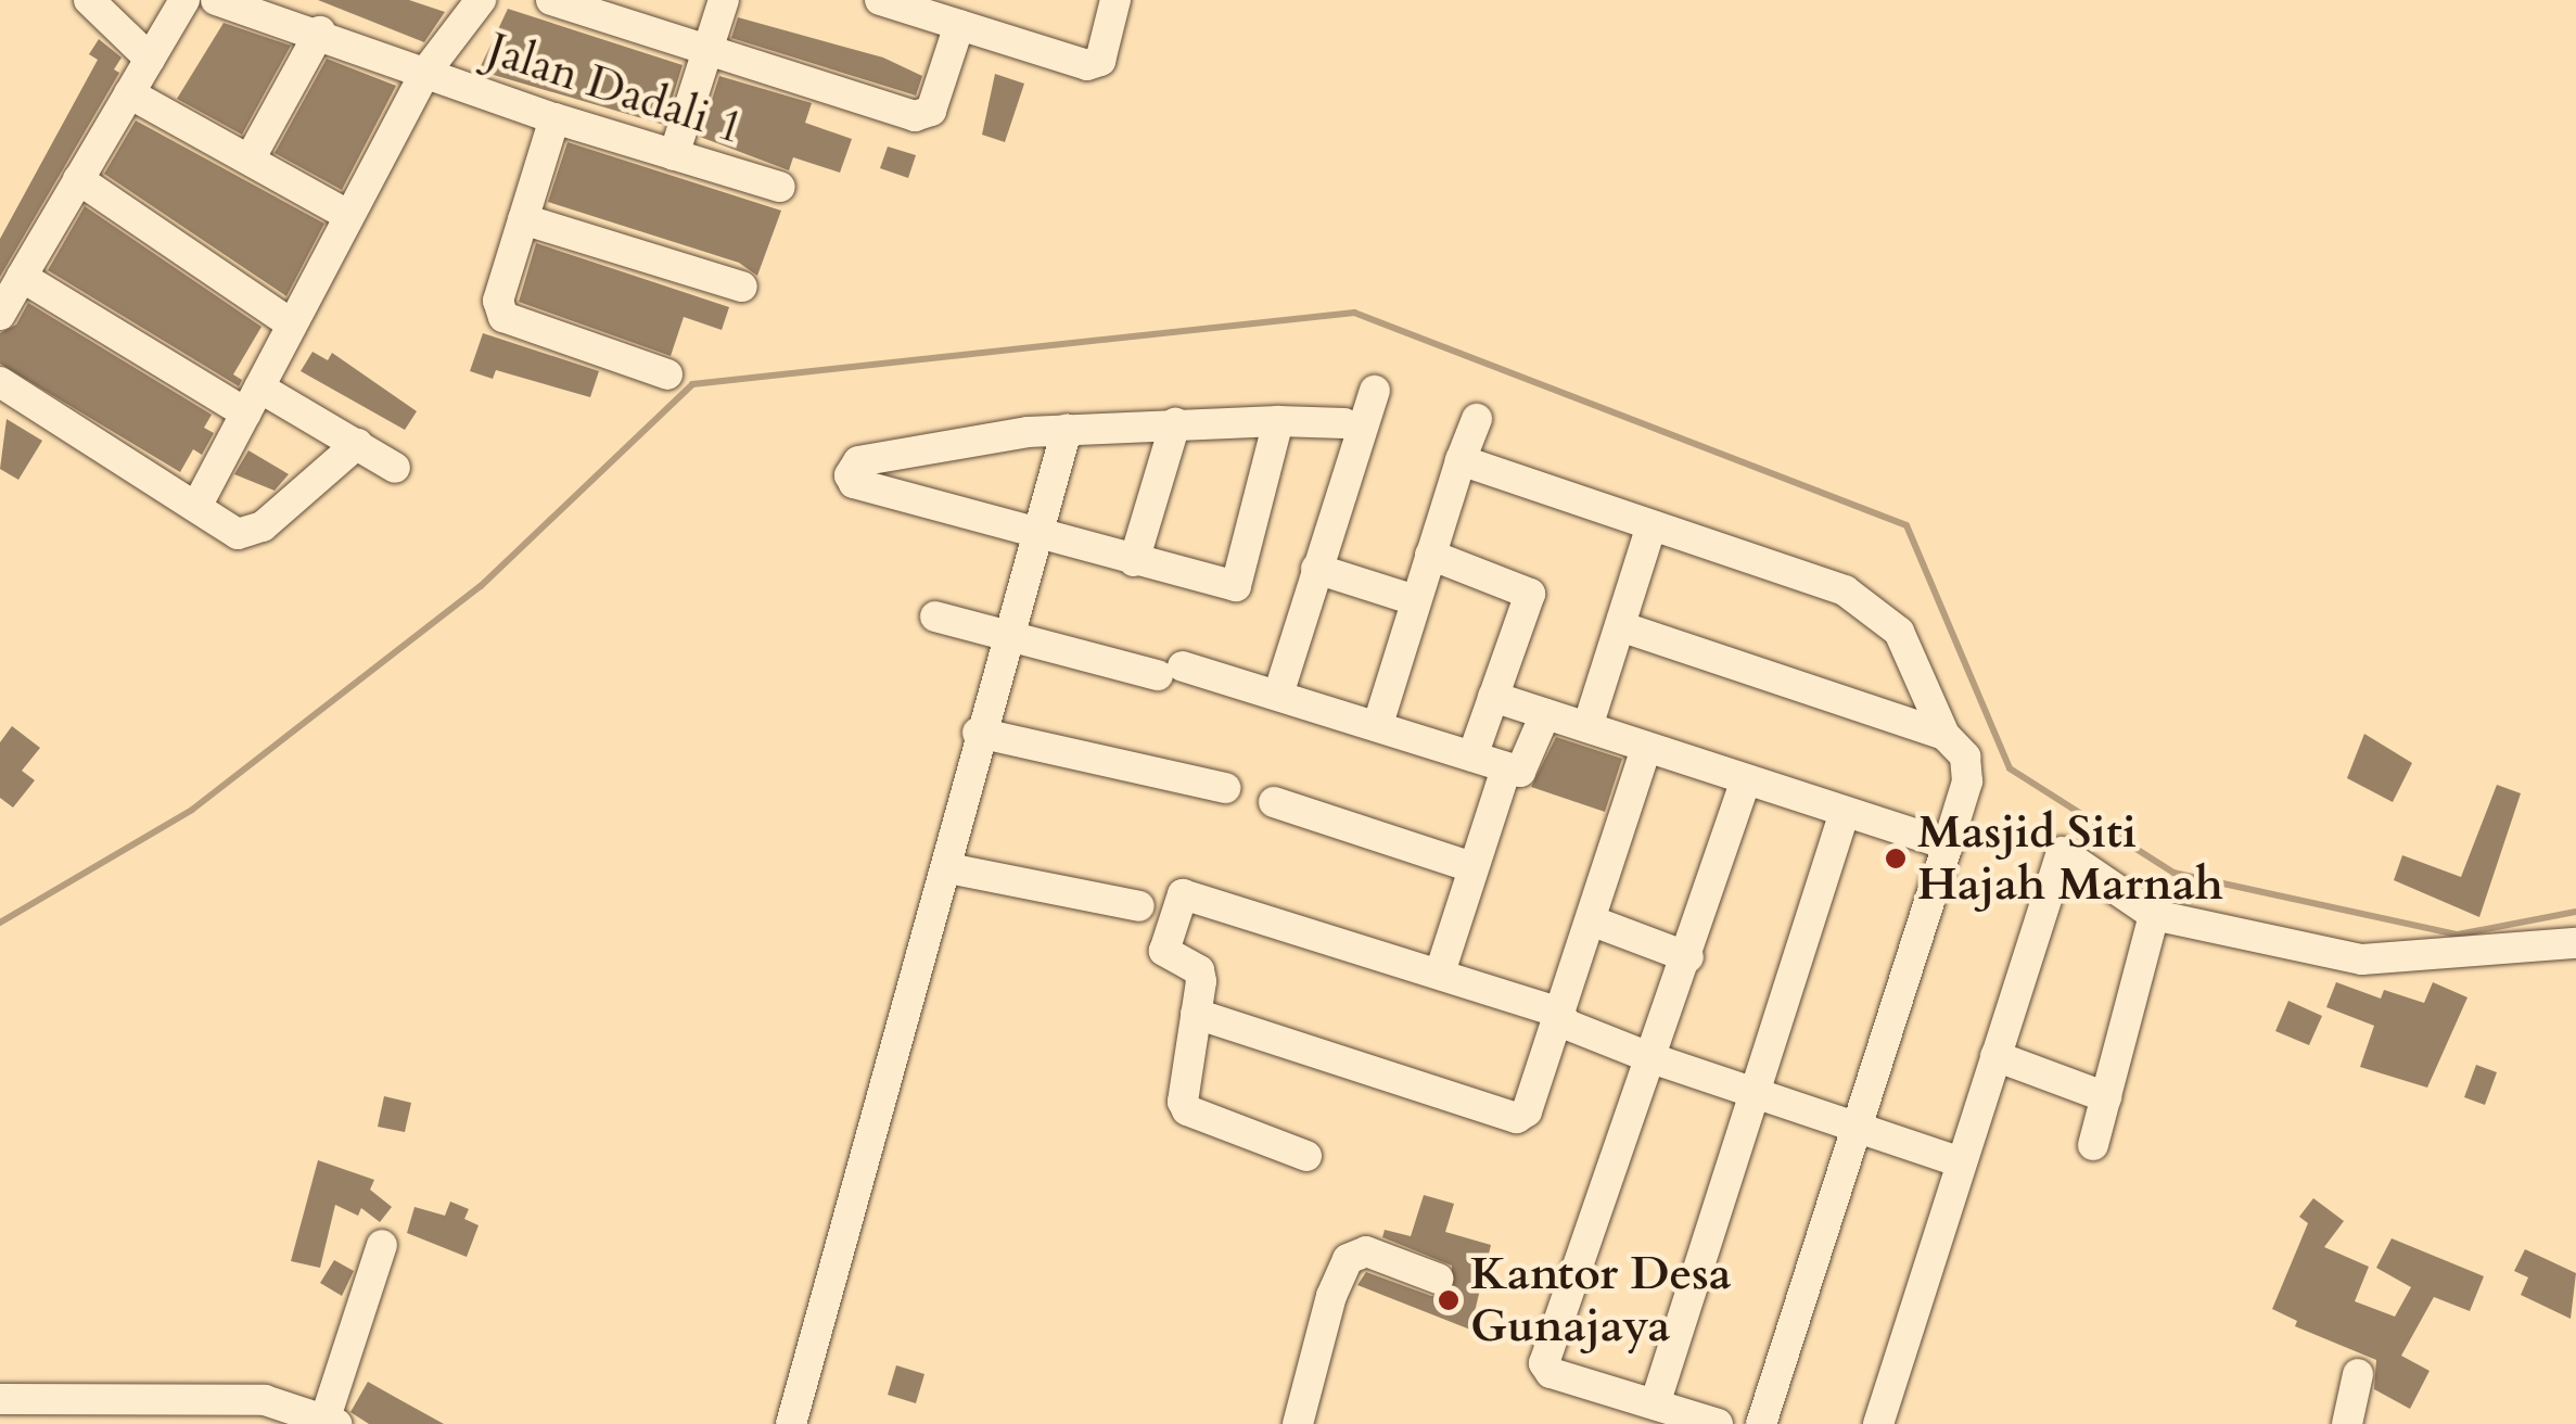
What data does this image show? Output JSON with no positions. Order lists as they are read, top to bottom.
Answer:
{
  "streets": {
    "street": ["Jalan Dadali 1"]
  },
  "places": ["Masjid Siti Hajah Marnah", "Kantor Desa Gunajaya"]
}
